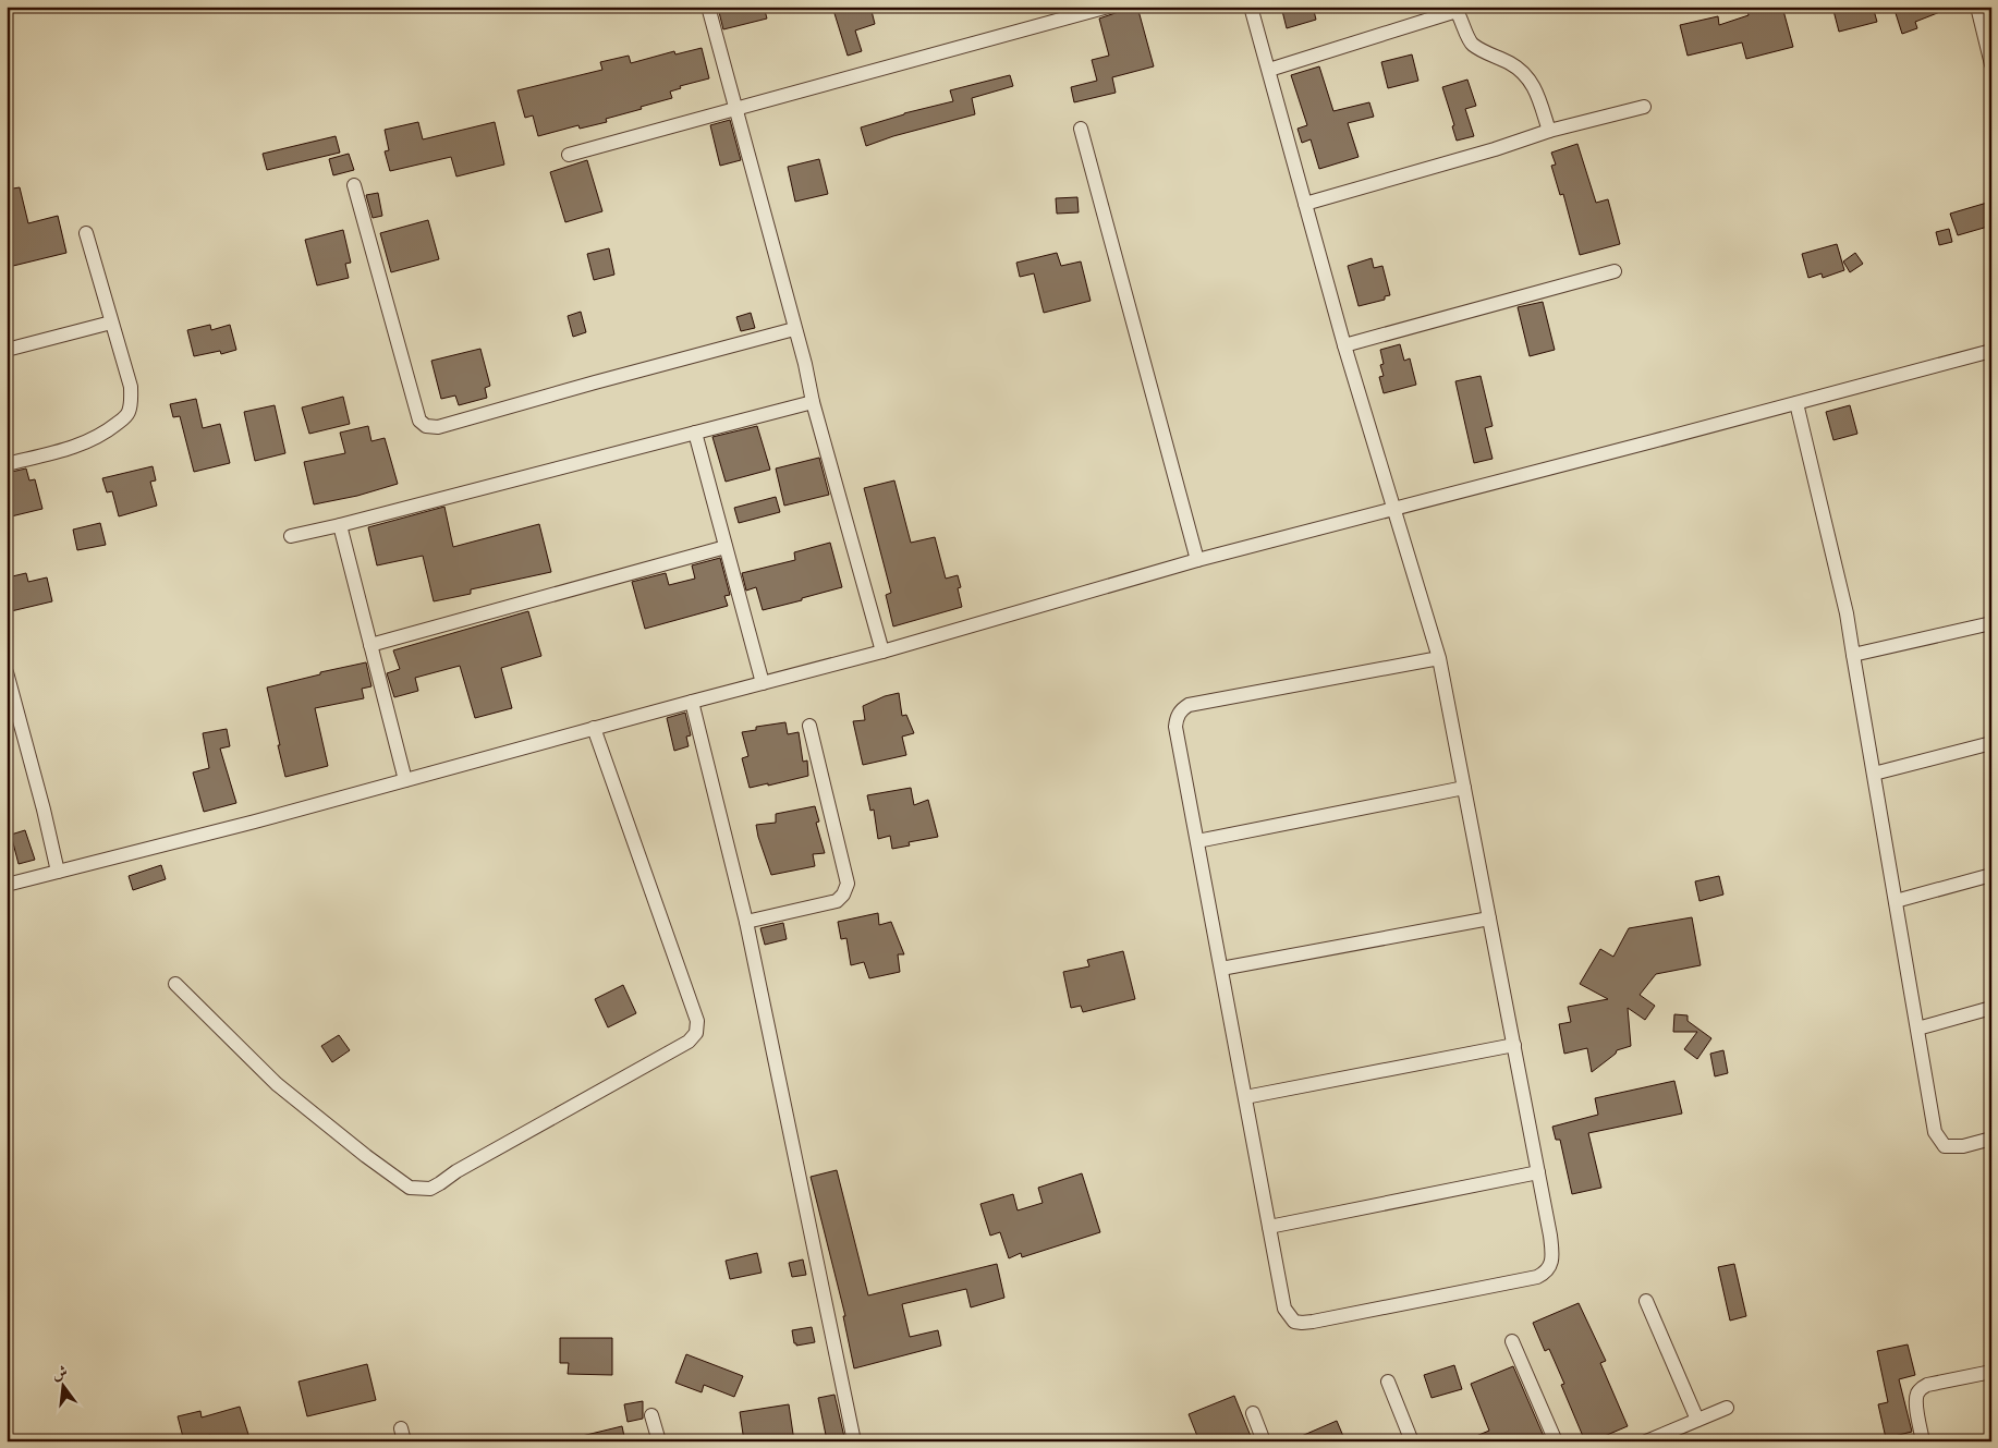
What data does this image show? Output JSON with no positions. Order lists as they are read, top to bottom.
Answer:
{
  "north": "top"
}
